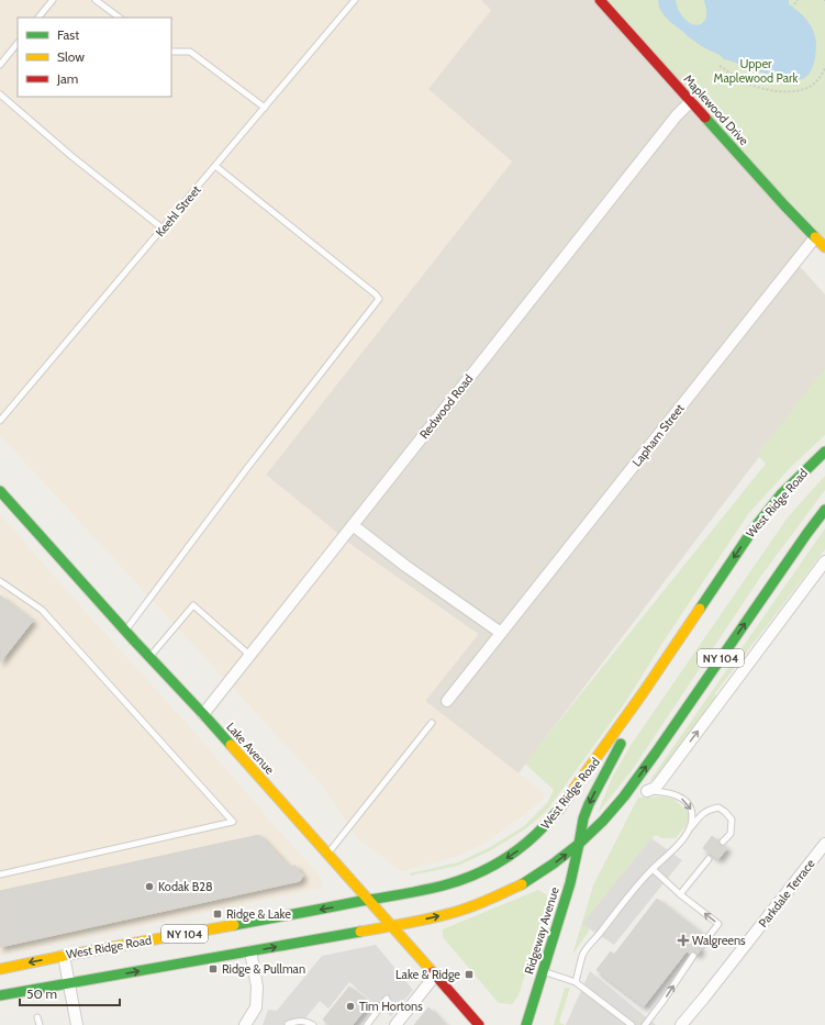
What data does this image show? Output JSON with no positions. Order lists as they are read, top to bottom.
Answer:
{
  "streets": {
    "main road": [
      "Maplewood Drive",
      "West Ridge Road",
      "NY 104",
      "Lake Avenue",
      "Ridgeway Avenue"
    ],
    "street": ["Redwood Road", "Lapham Street", "Parkdale Terrace"],
    "lane": ["Keehl Street"]
  },
  "crossings": [
    ["Maplewood Drive", "Redwood Road"],
    ["Maplewood Drive", "Lapham Street"],
    ["Redwood Road", "Lake Avenue"],
    ["West Ridge Road", "Lake Avenue"],
    ["West Ridge Road", "Ridgeway Avenue"],
    ["NY 104", "Lake Avenue"],
    ["NY 104", "Ridgeway Avenue"]
  ],
  "parks": ["Upper Maplewood Park"],
  "places": {
    "other": ["Kodak B28", "Tim Hortons"],
    "transit": ["Ridge & Lake", "Ridge & Pullman", "Lake & Ridge"],
    "health": ["Walgreens"]
  },
  "legend": ["Fast", "Slow", "Jam"],
  "scale_bar": "50 m"
}
